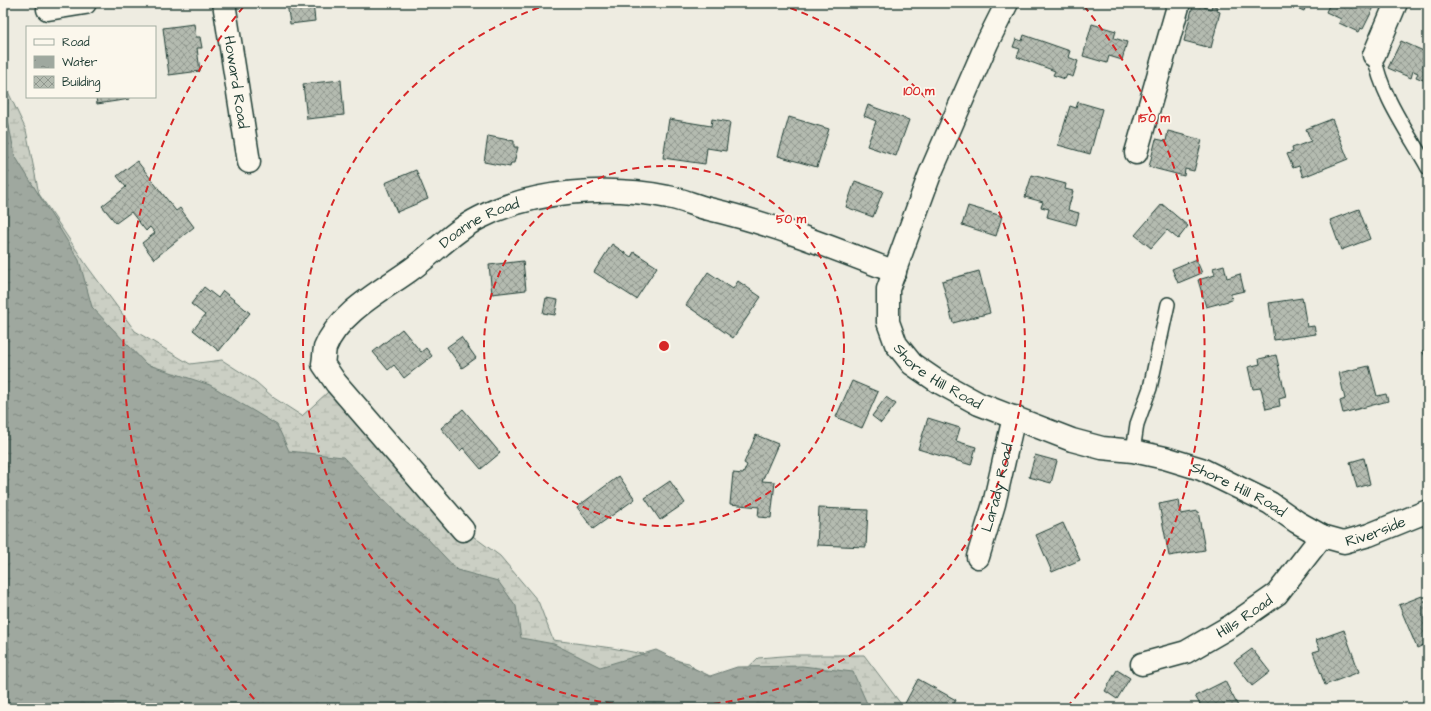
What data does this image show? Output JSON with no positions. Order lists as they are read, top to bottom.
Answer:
{
  "streets": {
    "street": [
      "Howard Road",
      "Doanne Road",
      "Shore Hill Road",
      "Larady Road",
      "Riverside",
      "Hills Road"
    ]
  },
  "crossings": [
    ["Doanne Road", "Shore Hill Road"],
    ["Shore Hill Road", "Larady Road"],
    ["Shore Hill Road", "Riverside"],
    ["Shore Hill Road", "Hills Road"],
    ["Riverside", "Hills Road"]
  ],
  "legend": ["Road", "Water", "Building"],
  "rings": ["100 m", "150 m", "50 m"]
}
